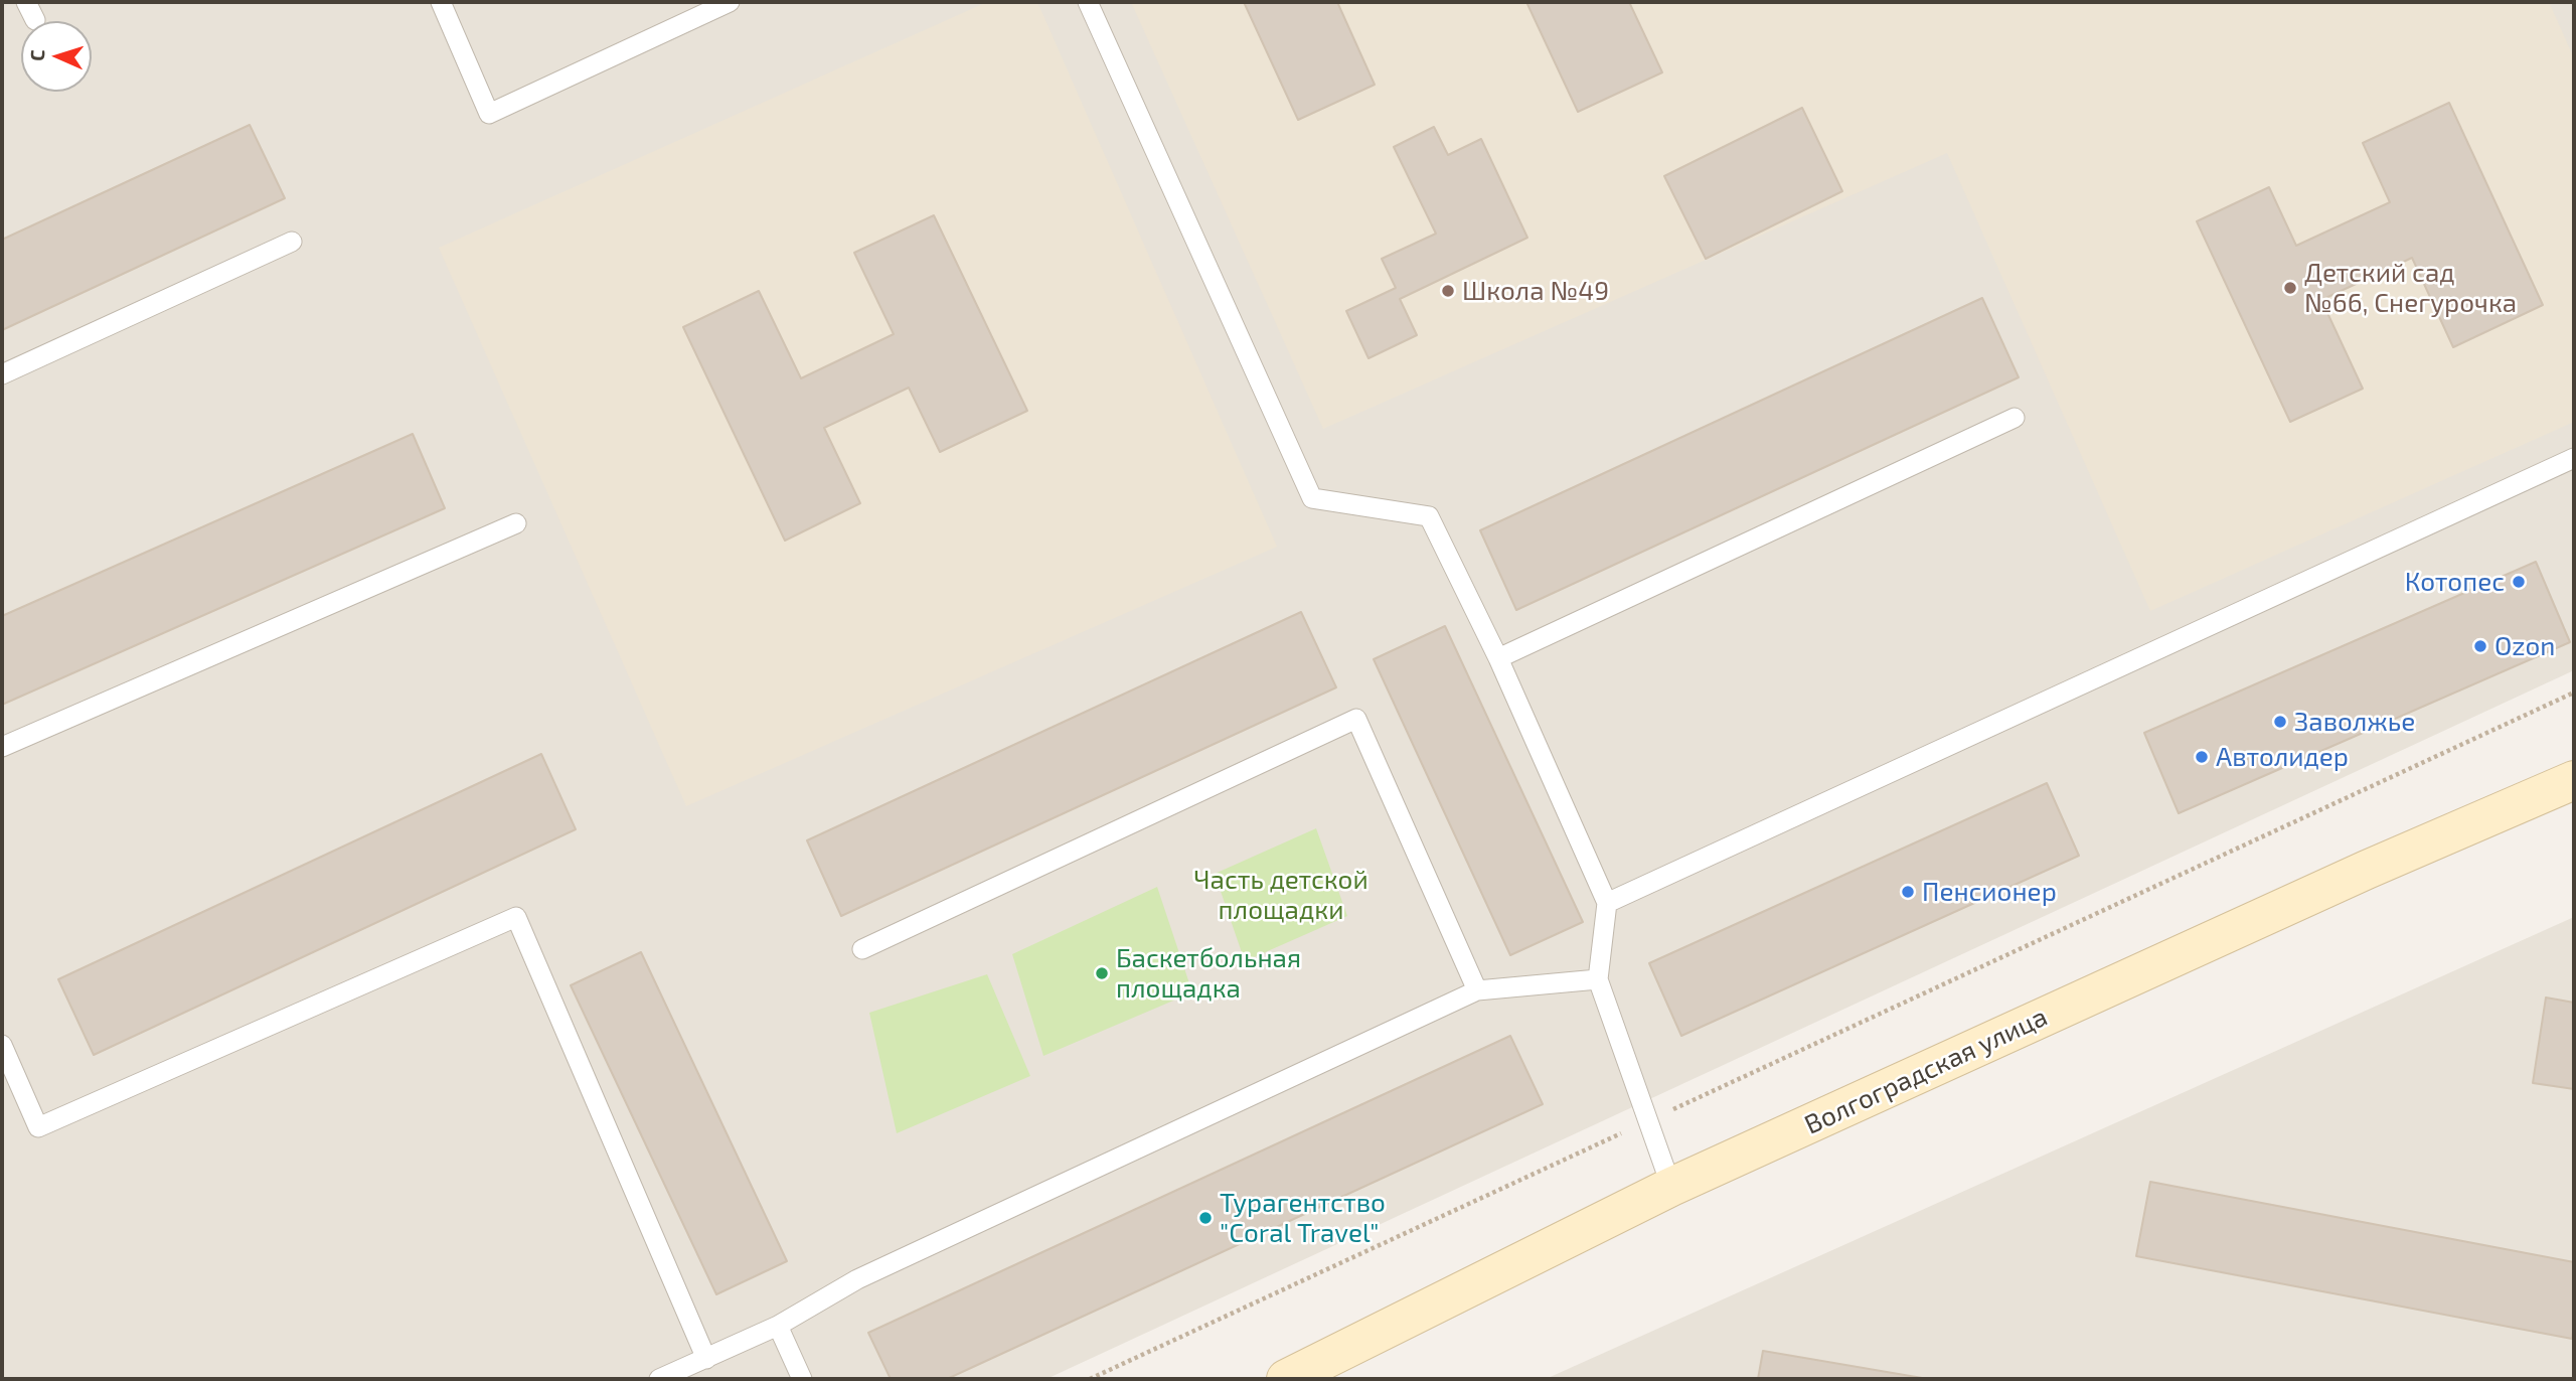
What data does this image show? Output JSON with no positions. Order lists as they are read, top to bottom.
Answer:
{
  "streets": {
    "main road": ["Волгоградская улица"]
  },
  "parks": ["Часть детской площадки"],
  "places": [
    "Детский сад №66, Снегурочка",
    "Школа №49",
    "Котопес",
    "Ozon",
    "Заволжье",
    "Автолидер",
    "Пенсионер",
    "Баскетбольная площадка",
    "Турагентство \"Coral Travel\""
  ],
  "north": "left"
}
